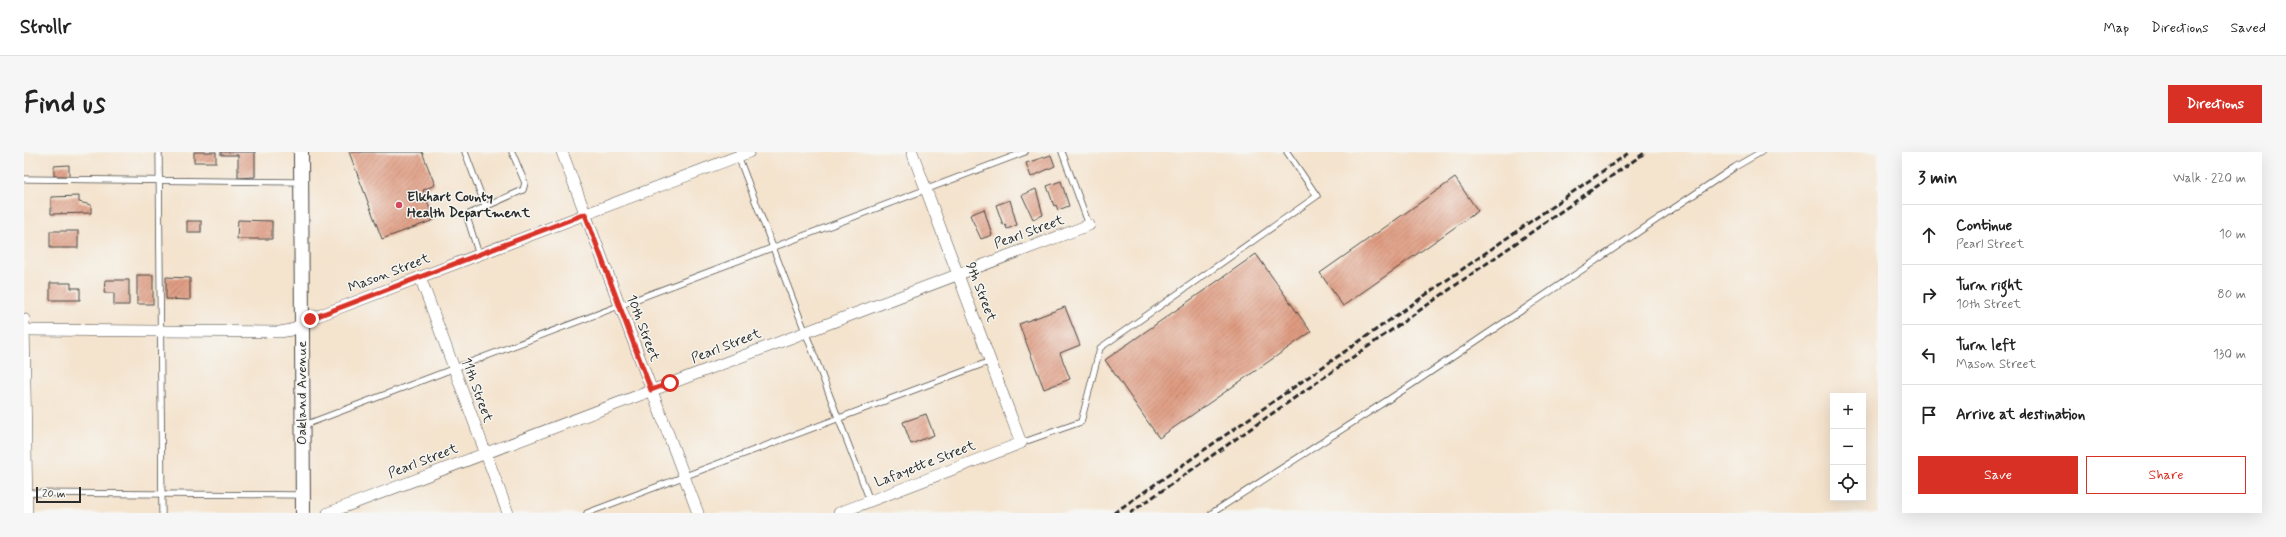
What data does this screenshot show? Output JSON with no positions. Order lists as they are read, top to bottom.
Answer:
{
  "streets": {
    "street": [
      "Pearl Street",
      "Mason Street",
      "9th Street",
      "10th Street",
      "11th Street",
      "Oakland Avenue",
      "Lafayette Street"
    ]
  },
  "crossings": [
    ["Pearl Street", "9th Street"],
    ["Pearl Street", "10th Street"],
    ["Pearl Street", "11th Street"],
    ["Mason Street", "10th Street"],
    ["Mason Street", "11th Street"],
    ["Mason Street", "Oakland Avenue"],
    ["9th Street", "Lafayette Street"]
  ],
  "places": ["Elkhart County Health Department"],
  "scale_bar": "20 m",
  "page": {
    "header": "Strollr",
    "nav": ["Map", "Directions", "Saved"],
    "buttons": [
      "Directions",
      ["Save", "Share"]
    ],
    "title": "Find us",
    "heading": ["3 min", "Walk · 220 m"],
    "list": [
      ["Continue", "Pearl Street", "10 m"],
      ["Turn right", "10th Street", "80 m"],
      ["Turn left", "Mason Street", "130 m"],
      "Arrive at destination"
    ],
    "map_buttons": ["+", "−"],
    "scale": "20 m"
  }
}
